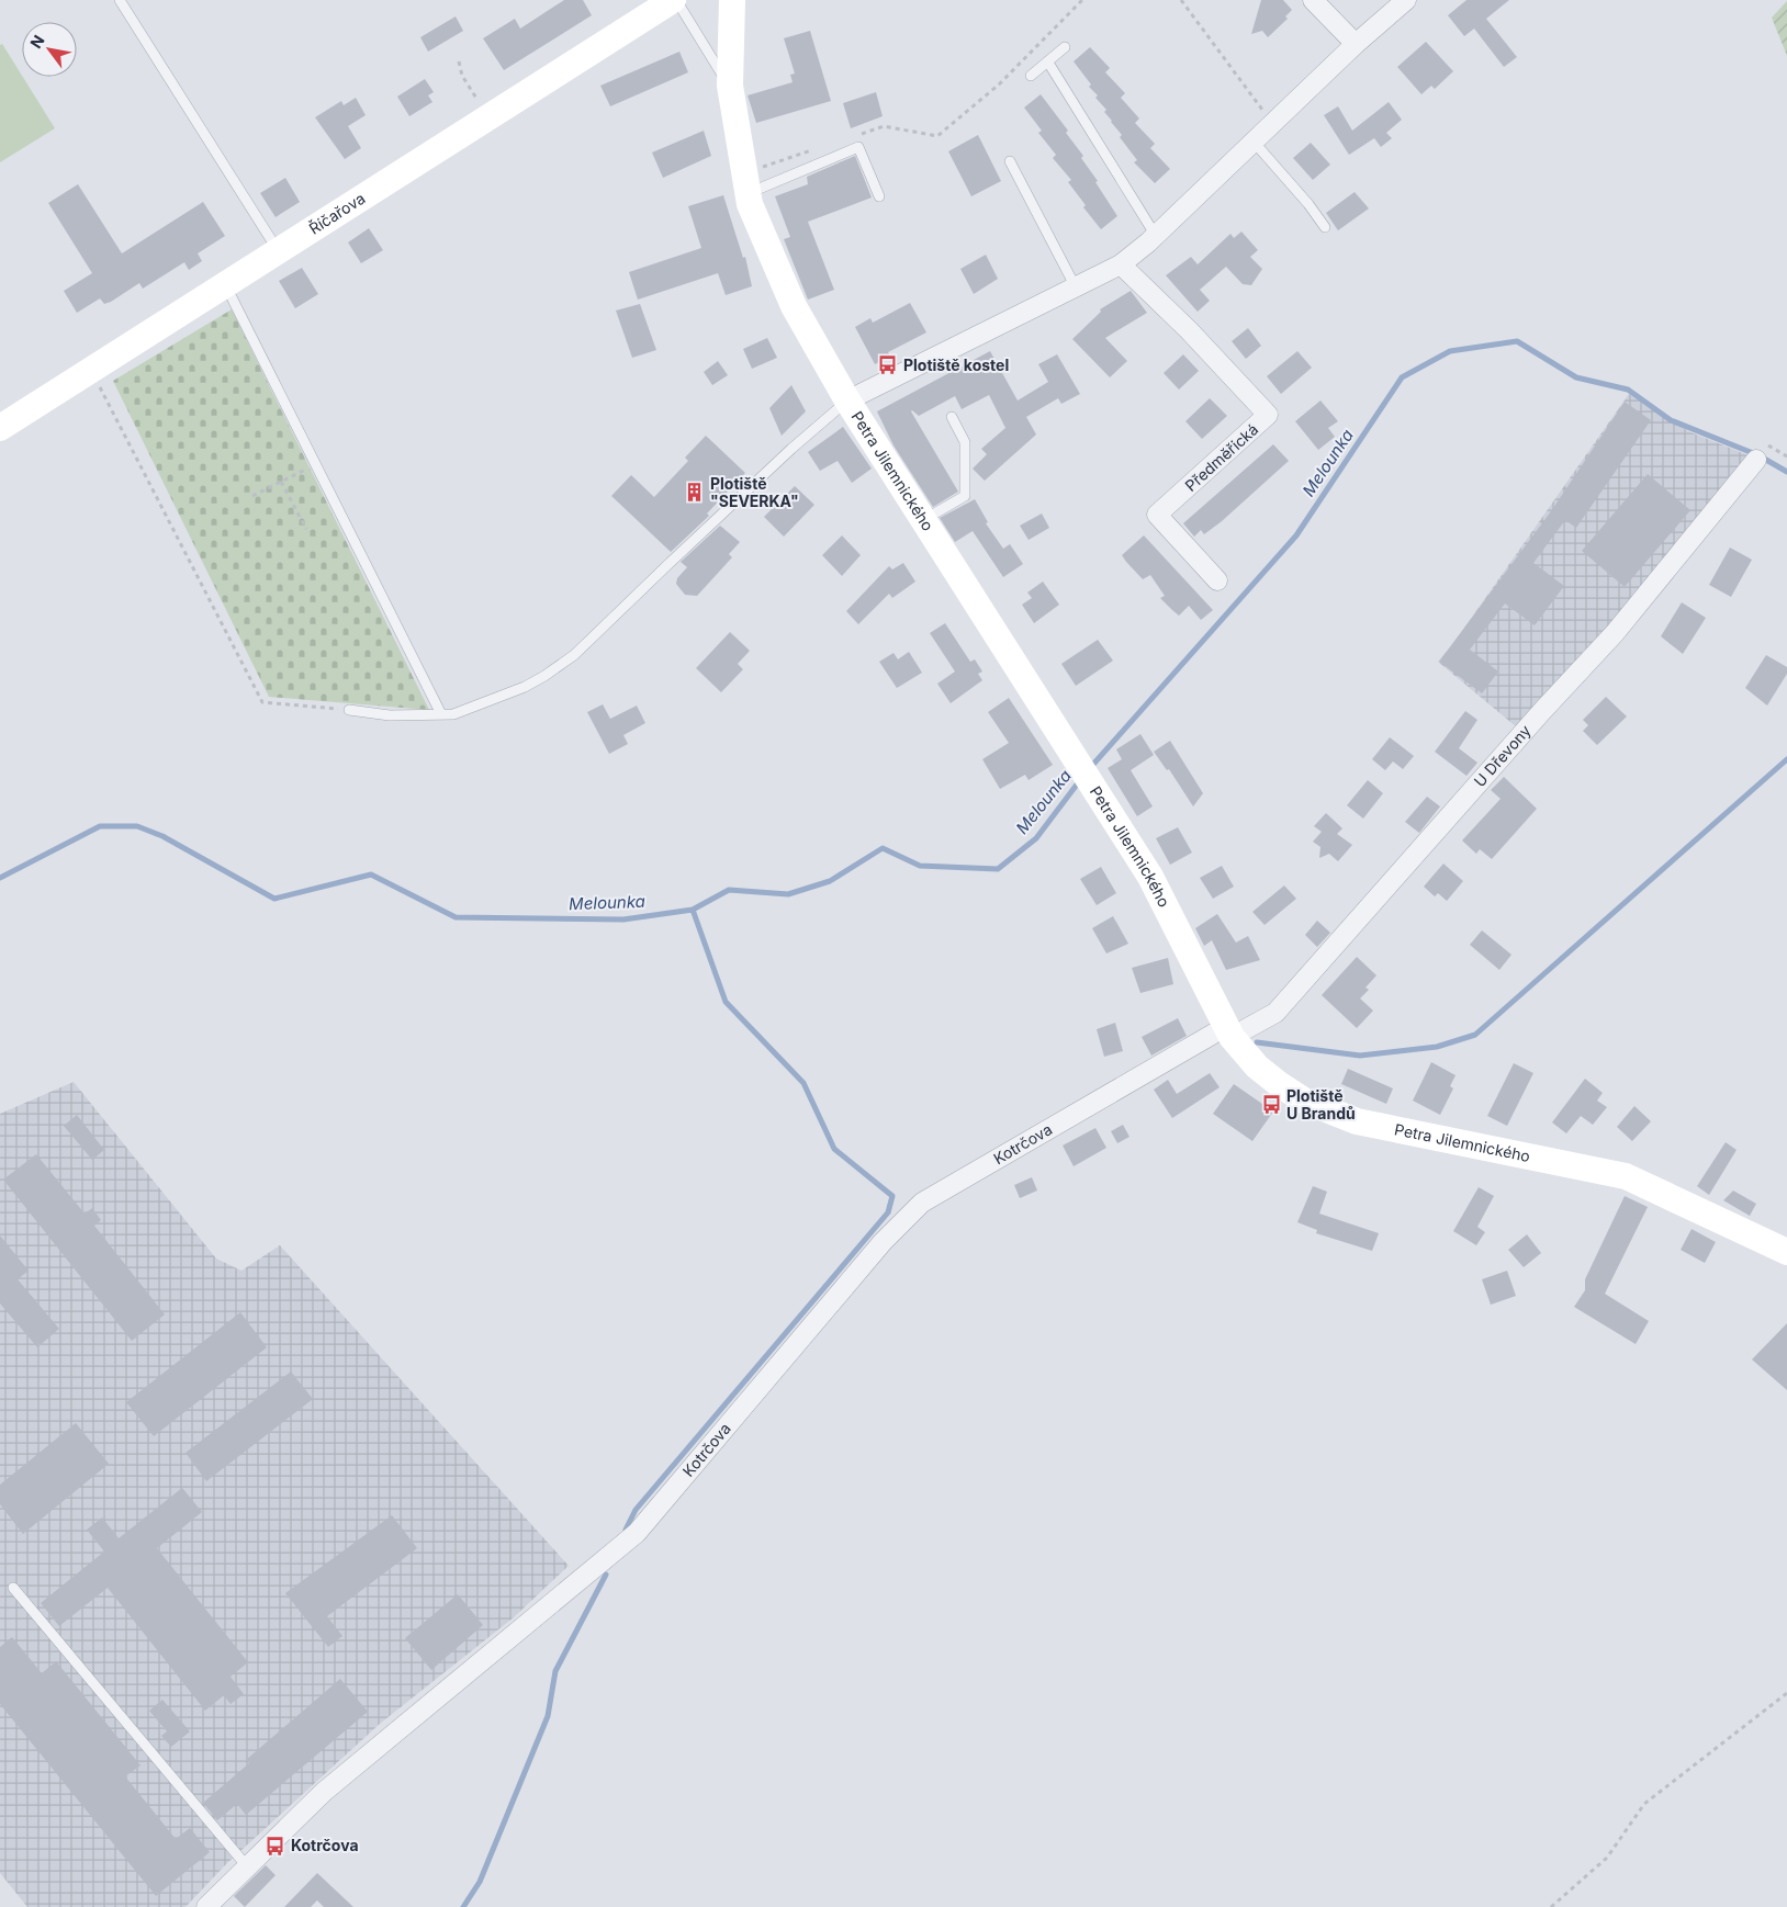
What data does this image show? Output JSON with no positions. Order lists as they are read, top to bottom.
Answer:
{
  "streets": {
    "street": [
      "Říčařova",
      "Předměřická",
      "Petra Jilemnického",
      "U Dřevony",
      "Kotrčova"
    ]
  },
  "crossings": [
    ["Petra Jilemnického", "U Dřevony"],
    ["Petra Jilemnického", "Kotrčova"],
    ["U Dřevony", "Kotrčova"]
  ],
  "water": ["Melounka"],
  "places": {
    "bus stop": ["Plotiště kostel", "Plotiště U Brandů", "Kotrčova"],
    "building": ["Plotiště \"SEVERKA\""]
  },
  "north": "top left"
}
